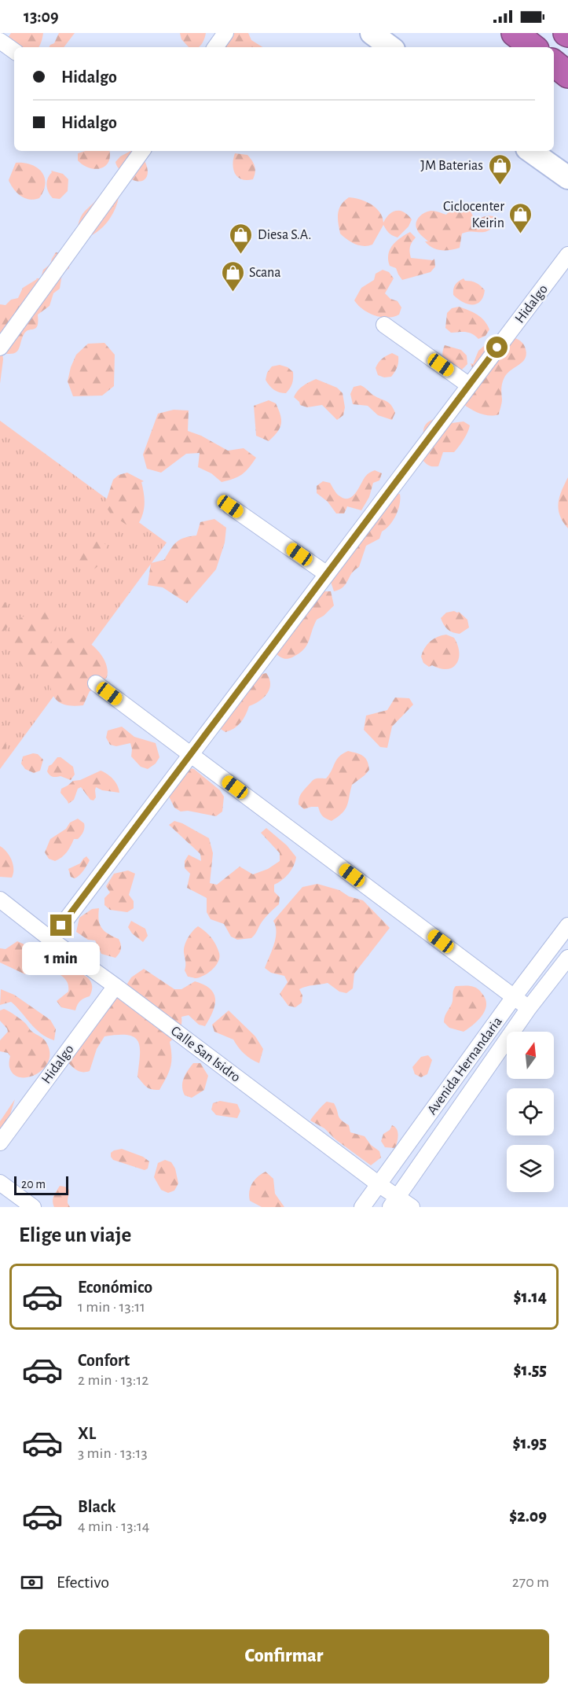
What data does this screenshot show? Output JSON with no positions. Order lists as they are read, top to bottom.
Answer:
{
  "streets": {
    "street": ["Hidalgo", "Calle San Isidro", "Avenida Hernandaria"]
  },
  "crossings": [
    ["Hidalgo", "Calle San Isidro"],
    ["Calle San Isidro", "Avenida Hernandaria"]
  ],
  "places": {
    "shop": [
      "JM Baterias",
      "Ciclocenter Keirin",
      "Diesa S.A.",
      "Scana"
    ]
  },
  "scale_bar": "20 m",
  "north": "top",
  "page": {
    "status": "13:09",
    "banner": ["Hidalgo", "Hidalgo"],
    "bubble": "1 min",
    "scale": "20 m",
    "heading": "Elige un viaje",
    "list": [
      {
        "name": "Económico",
        "note": "1 min · 13:11",
        "value": "$1.14"
      },
      {
        "name": "Confort",
        "note": "2 min · 13:12",
        "value": "$1.55"
      },
      {
        "name": "XL",
        "note": "3 min · 13:13",
        "value": "$1.95"
      },
      {
        "name": "Black",
        "note": "4 min · 13:14",
        "value": "$2.09"
      }
    ],
    "pay": ["Efectivo", "270 m"],
    "buttons": "Confirmar"
  }
}
